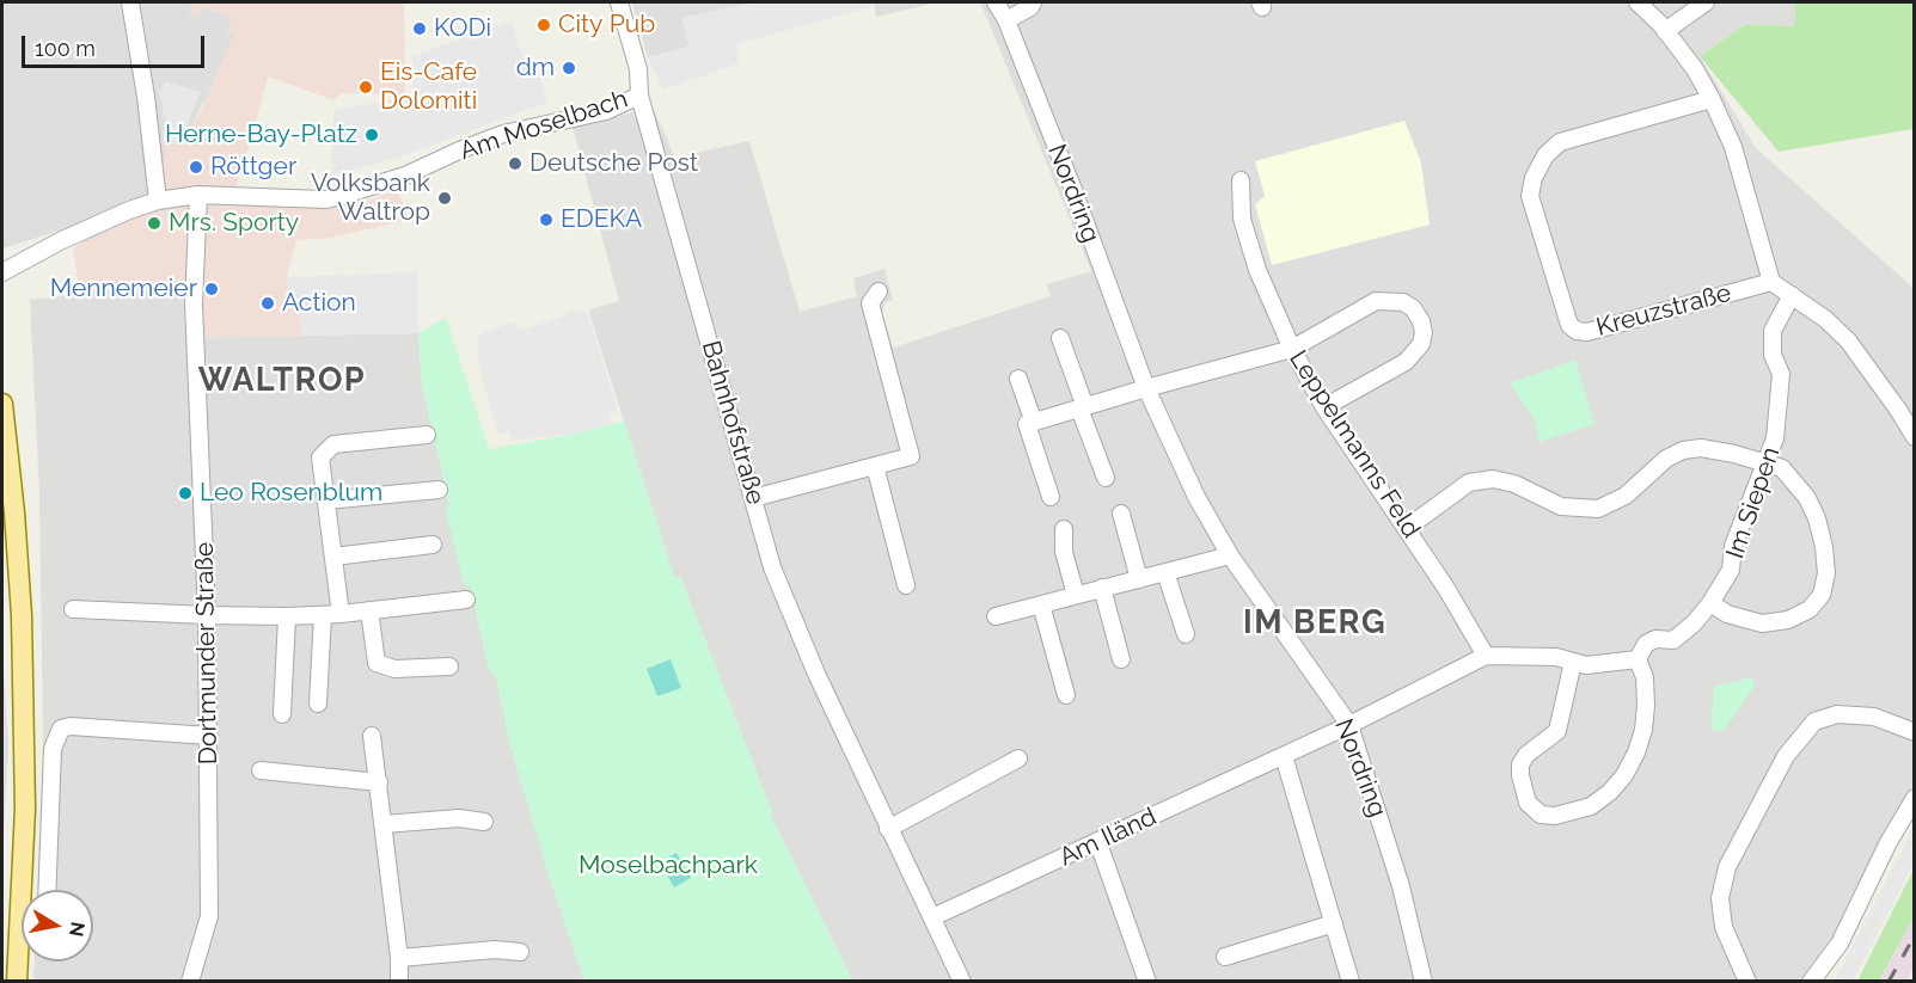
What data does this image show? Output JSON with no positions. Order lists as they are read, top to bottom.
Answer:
{
  "streets": {
    "street": [
      "Am Moselbach",
      "Nordring",
      "Kreuzstraße",
      "Bahnhofstraße",
      "Leppelmanns Feld",
      "Im Siepen",
      "Dortmunder Straße",
      "Am Iländ"
    ]
  },
  "crossings": [
    ["Am Moselbach", "Bahnhofstraße"],
    ["Am Moselbach", "Dortmunder Straße"],
    ["Nordring", "Am Iländ"],
    ["Bahnhofstraße", "Am Iländ"]
  ],
  "districts": ["WALTROP", "IM BERG"],
  "parks": ["Moselbachpark"],
  "places": [
    "City Pub",
    "KODi",
    "dm",
    "Eis-Cafe Dolomiti",
    "Herne-Bay-Platz",
    "Deutsche Post",
    "Röttger",
    "Volksbank Waltrop",
    "EDEKA",
    "Mrs. Sporty",
    "Mennemeier",
    "Action",
    "Leo Rosenblum"
  ],
  "scale_bar": "100 m",
  "north": "right"
}
